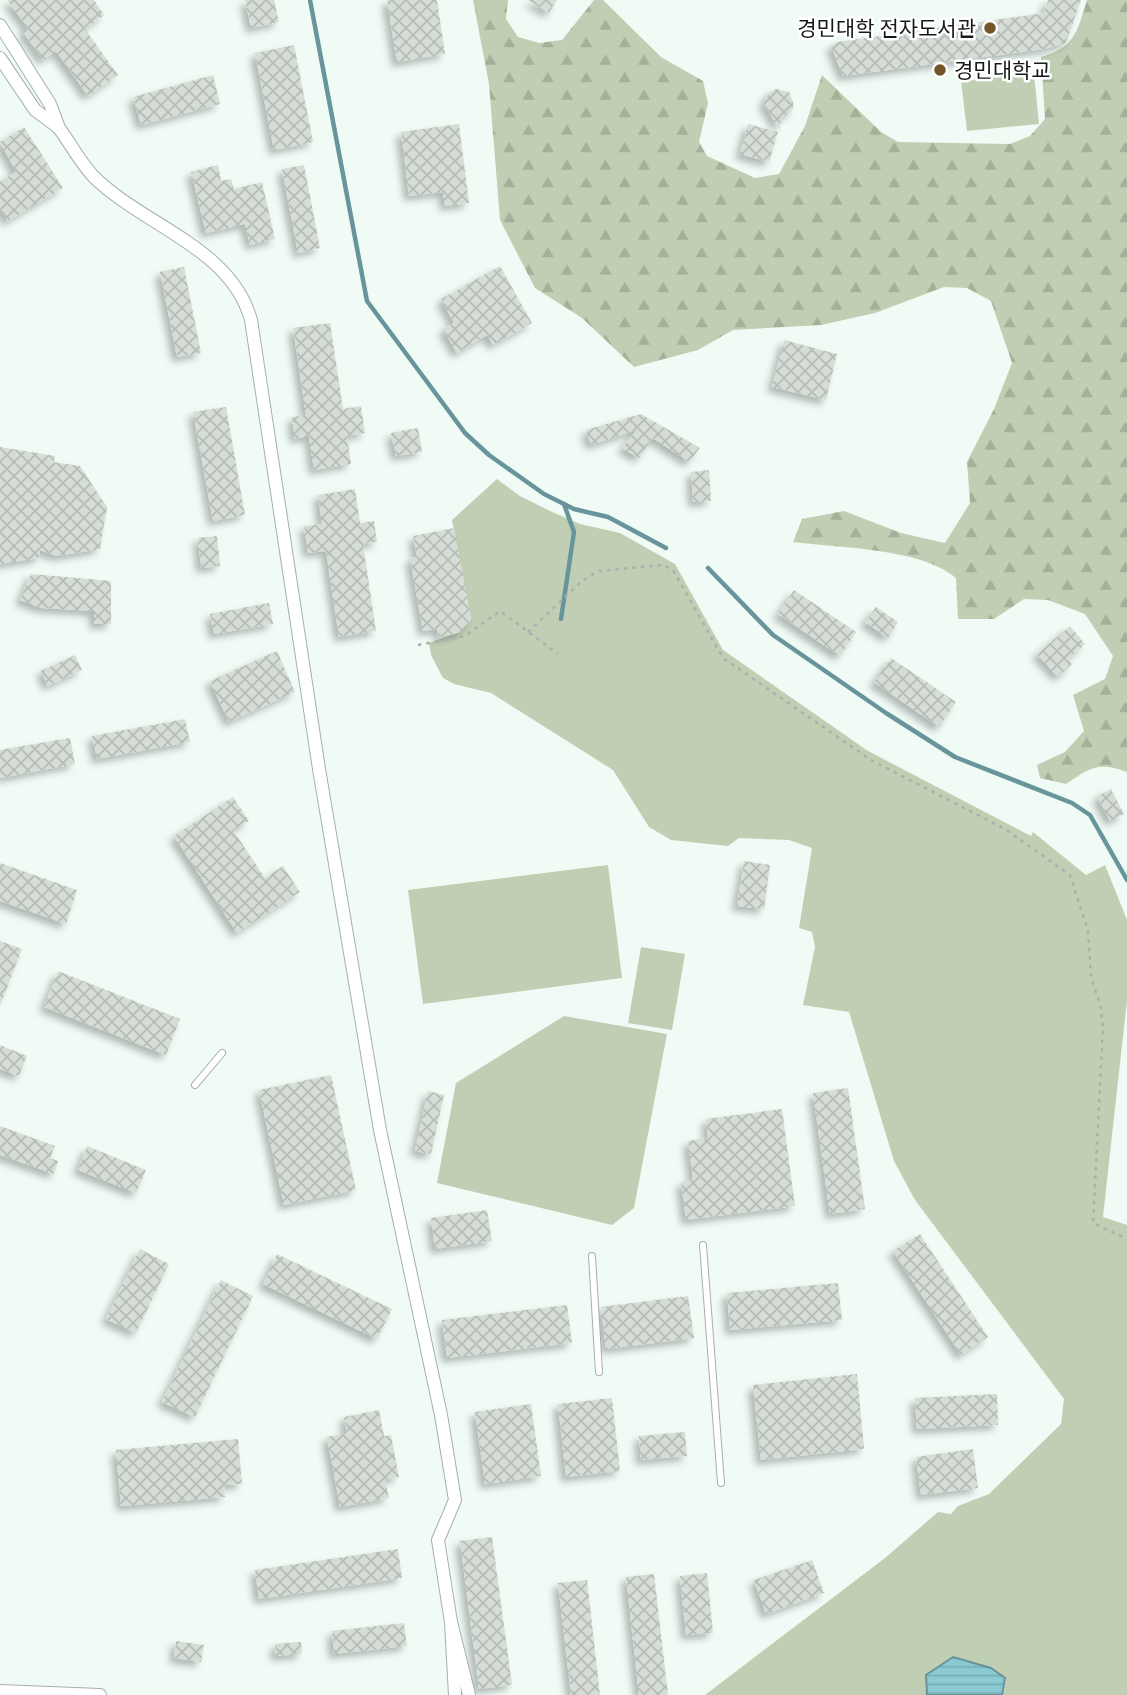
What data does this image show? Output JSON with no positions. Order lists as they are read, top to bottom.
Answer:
{
  "places": ["경민대학 전자도서관", "경민대학교"]
}
